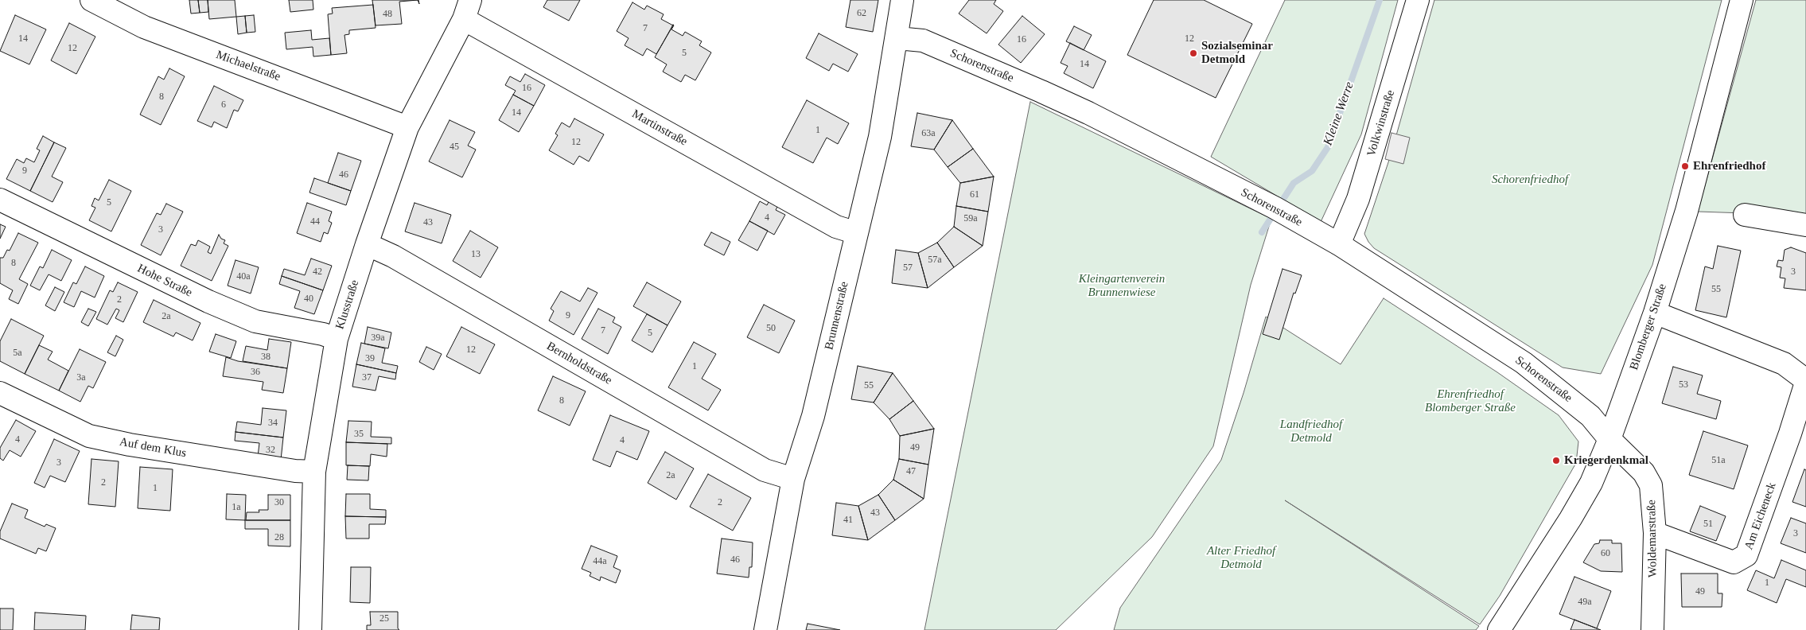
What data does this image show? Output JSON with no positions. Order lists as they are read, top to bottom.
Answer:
{
  "streets": {
    "street": [
      "Michaelstraße",
      "Schorenstraße",
      "Volkwinstraße",
      "Martinstraße",
      "Hohe Straße",
      "Klusstraße",
      "Brunnenstraße",
      "Blomberger Straße",
      "Bernholdstraße",
      "Auf dem Klus",
      "Am Eicheneck",
      "Woldemarstraße"
    ]
  },
  "crossings": [
    ["Michaelstraße", "Klusstraße"],
    ["Schorenstraße", "Volkwinstraße"],
    ["Schorenstraße", "Brunnenstraße"],
    ["Schorenstraße", "Blomberger Straße"],
    ["Schorenstraße", "Woldemarstraße"],
    ["Martinstraße", "Klusstraße"],
    ["Martinstraße", "Brunnenstraße"],
    ["Hohe Straße", "Klusstraße"],
    ["Klusstraße", "Bernholdstraße"],
    ["Klusstraße", "Auf dem Klus"],
    ["Brunnenstraße", "Bernholdstraße"],
    ["Blomberger Straße", "Am Eicheneck"],
    ["Blomberger Straße", "Woldemarstraße"],
    ["Am Eicheneck", "Woldemarstraße"]
  ],
  "water": ["Kleine Werre"],
  "parks": [
    "Schorenfriedhof",
    "Kleingartenverein Brunnenwiese",
    "Ehrenfriedhof Blomberger Straße",
    "Landfriedhof Detmold",
    "Alter Friedhof Detmold"
  ],
  "places": ["Sozialseminar Detmold", "Ehrenfriedhof", "Kriegerdenkmal"],
  "house_numbers": [
    "62",
    "48",
    "7",
    "14",
    "12",
    "16",
    "12",
    "5",
    "14",
    "16",
    "8",
    "6",
    "14",
    "1",
    "63a",
    "12",
    "45",
    "9",
    "46",
    "61",
    "5",
    "4",
    "59a",
    "44",
    "43",
    "3",
    "13",
    "57a",
    "8",
    "57",
    "42",
    "3",
    "40a",
    "55",
    "40",
    "2",
    "9",
    "2a",
    "50",
    "7",
    "5",
    "39a",
    "12",
    "5a",
    "38",
    "39",
    "1",
    "36",
    "3a",
    "37",
    "53",
    "55",
    "8",
    "34",
    "35",
    "4",
    "4",
    "49",
    "32",
    "51a",
    "3",
    "47",
    "2a",
    "2",
    "1",
    "30",
    "2",
    "1a",
    "43",
    "41",
    "51",
    "3",
    "28",
    "60",
    "46",
    "44a",
    "1",
    "49",
    "49a",
    "25"
  ]
}
